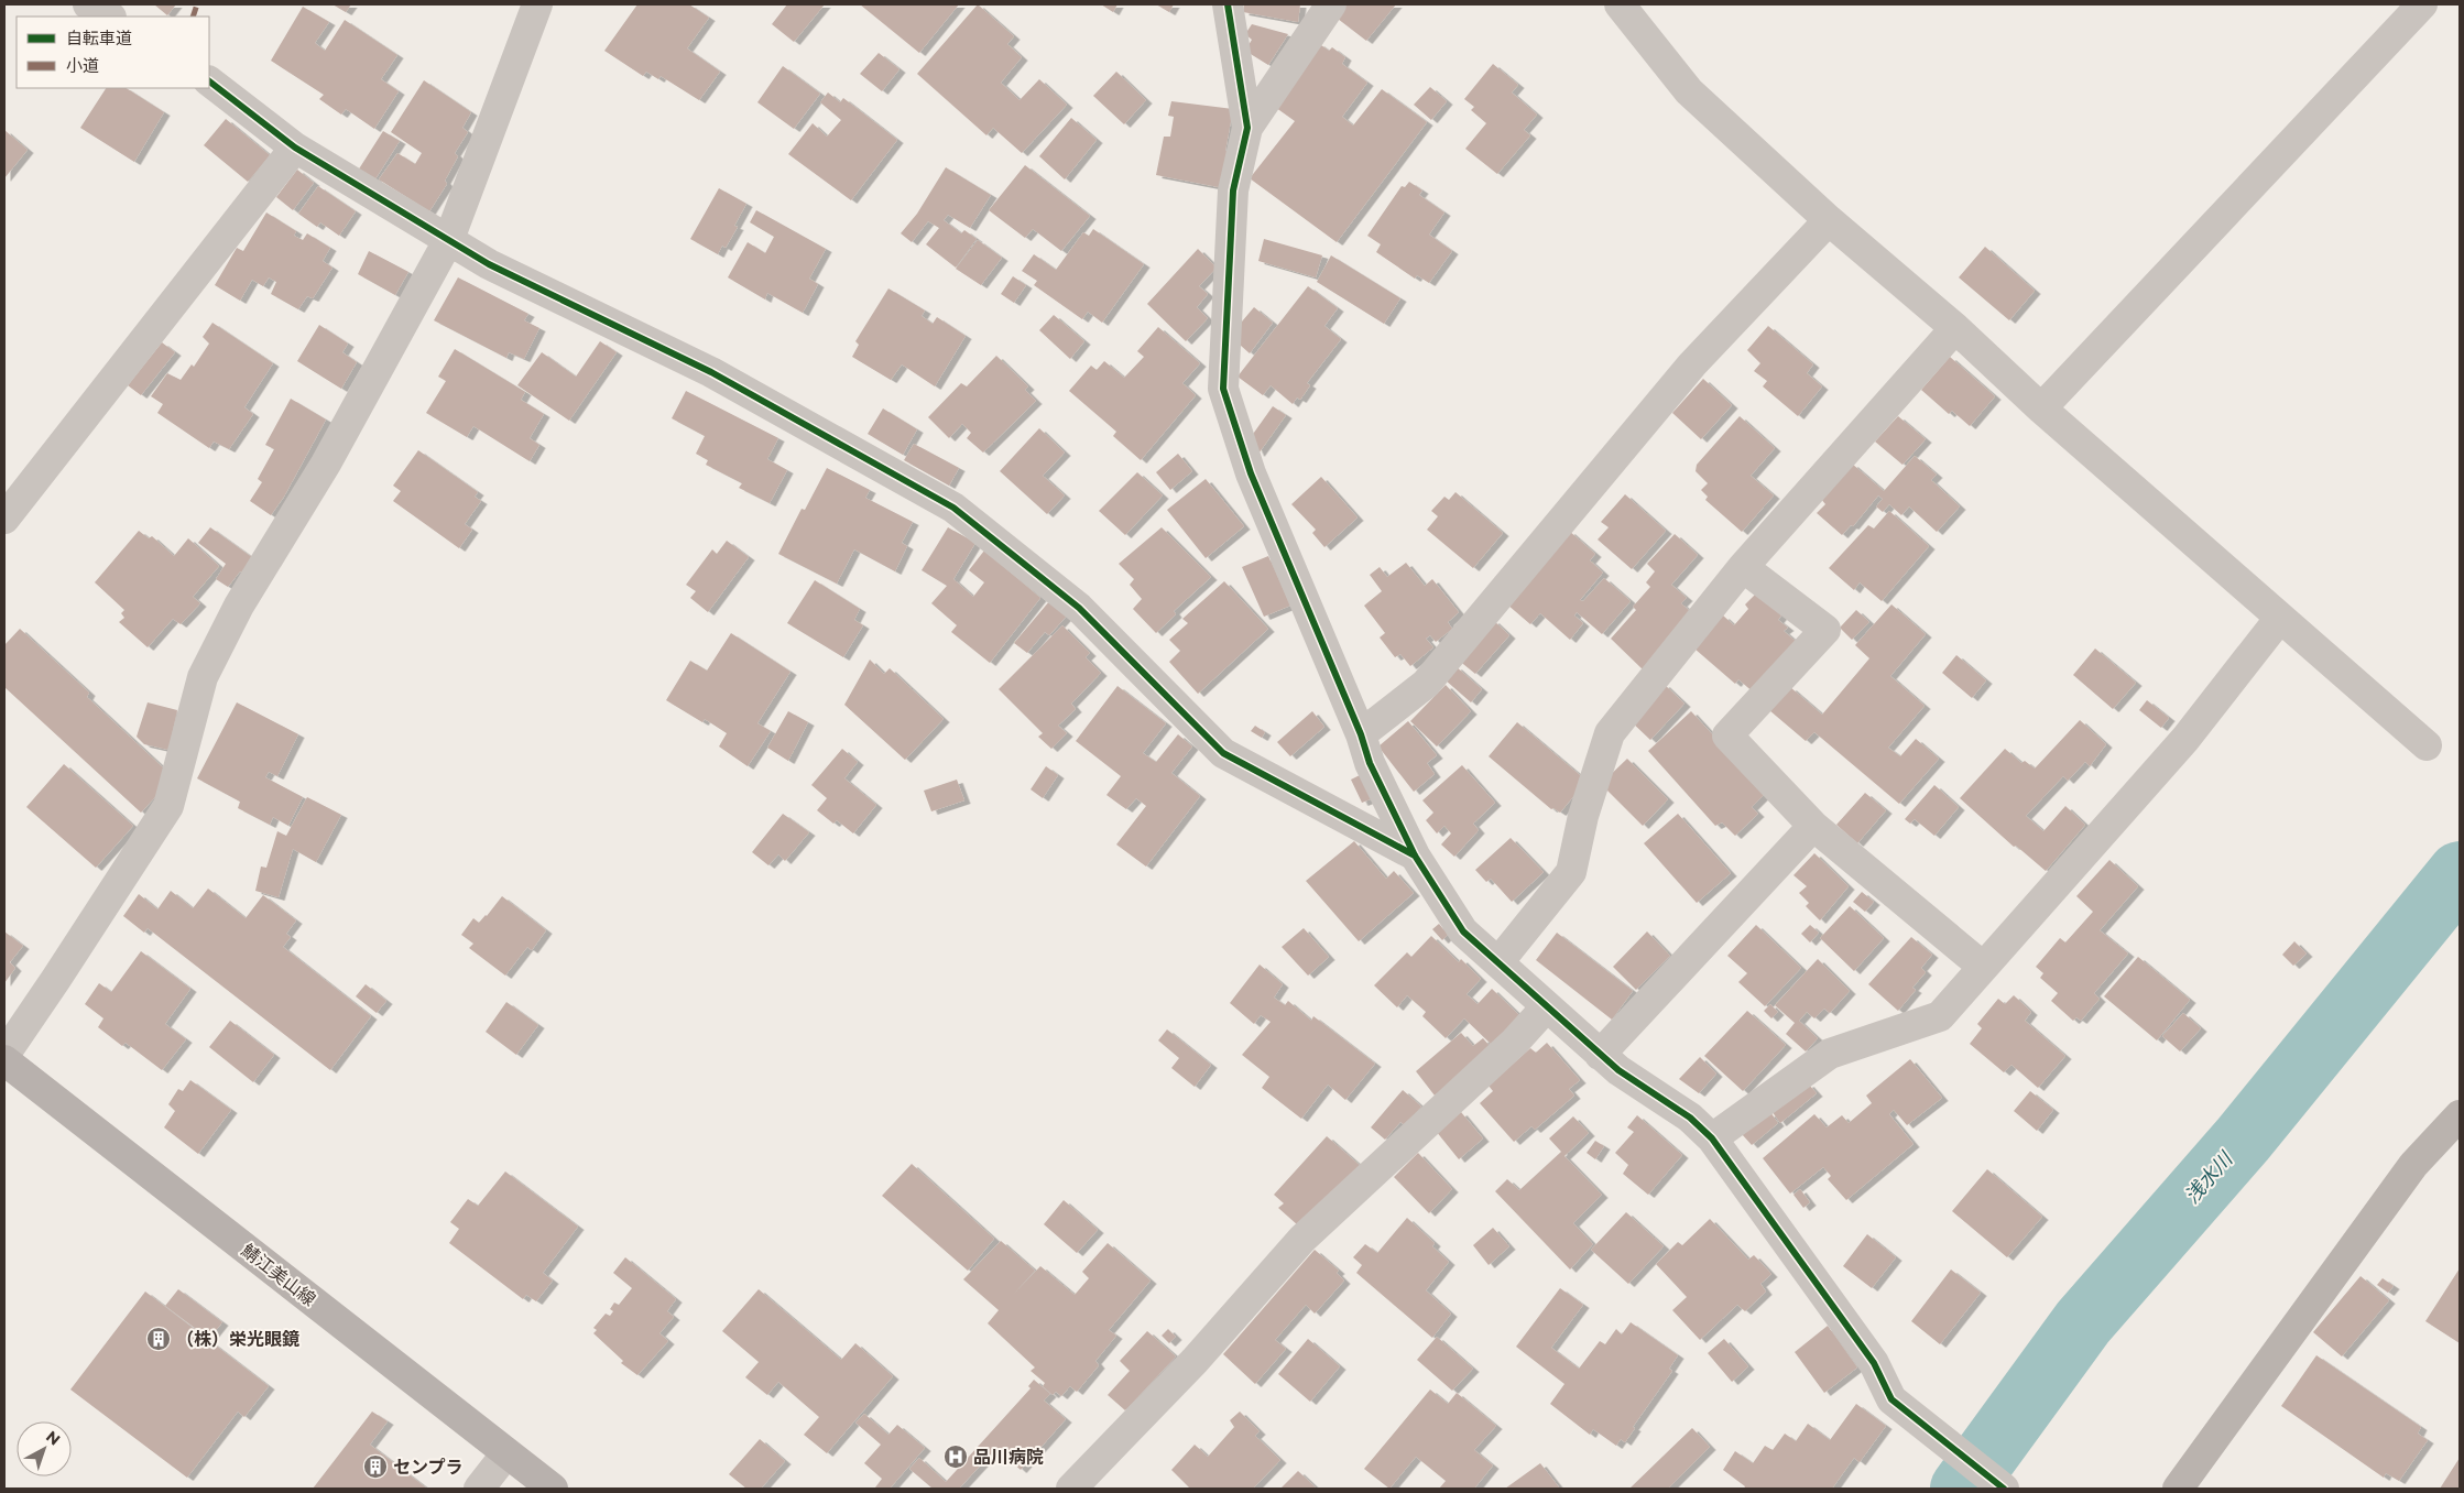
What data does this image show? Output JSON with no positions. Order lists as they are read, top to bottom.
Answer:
{
  "streets": {
    "main road": ["鯖江美山線"]
  },
  "water": ["浅水川"],
  "places": {
    "building": ["（株）栄光眼鏡", "センプラ"],
    "hospital": ["品川病院"]
  },
  "legend": ["自転車道", "小道"],
  "north": "top right"
}
